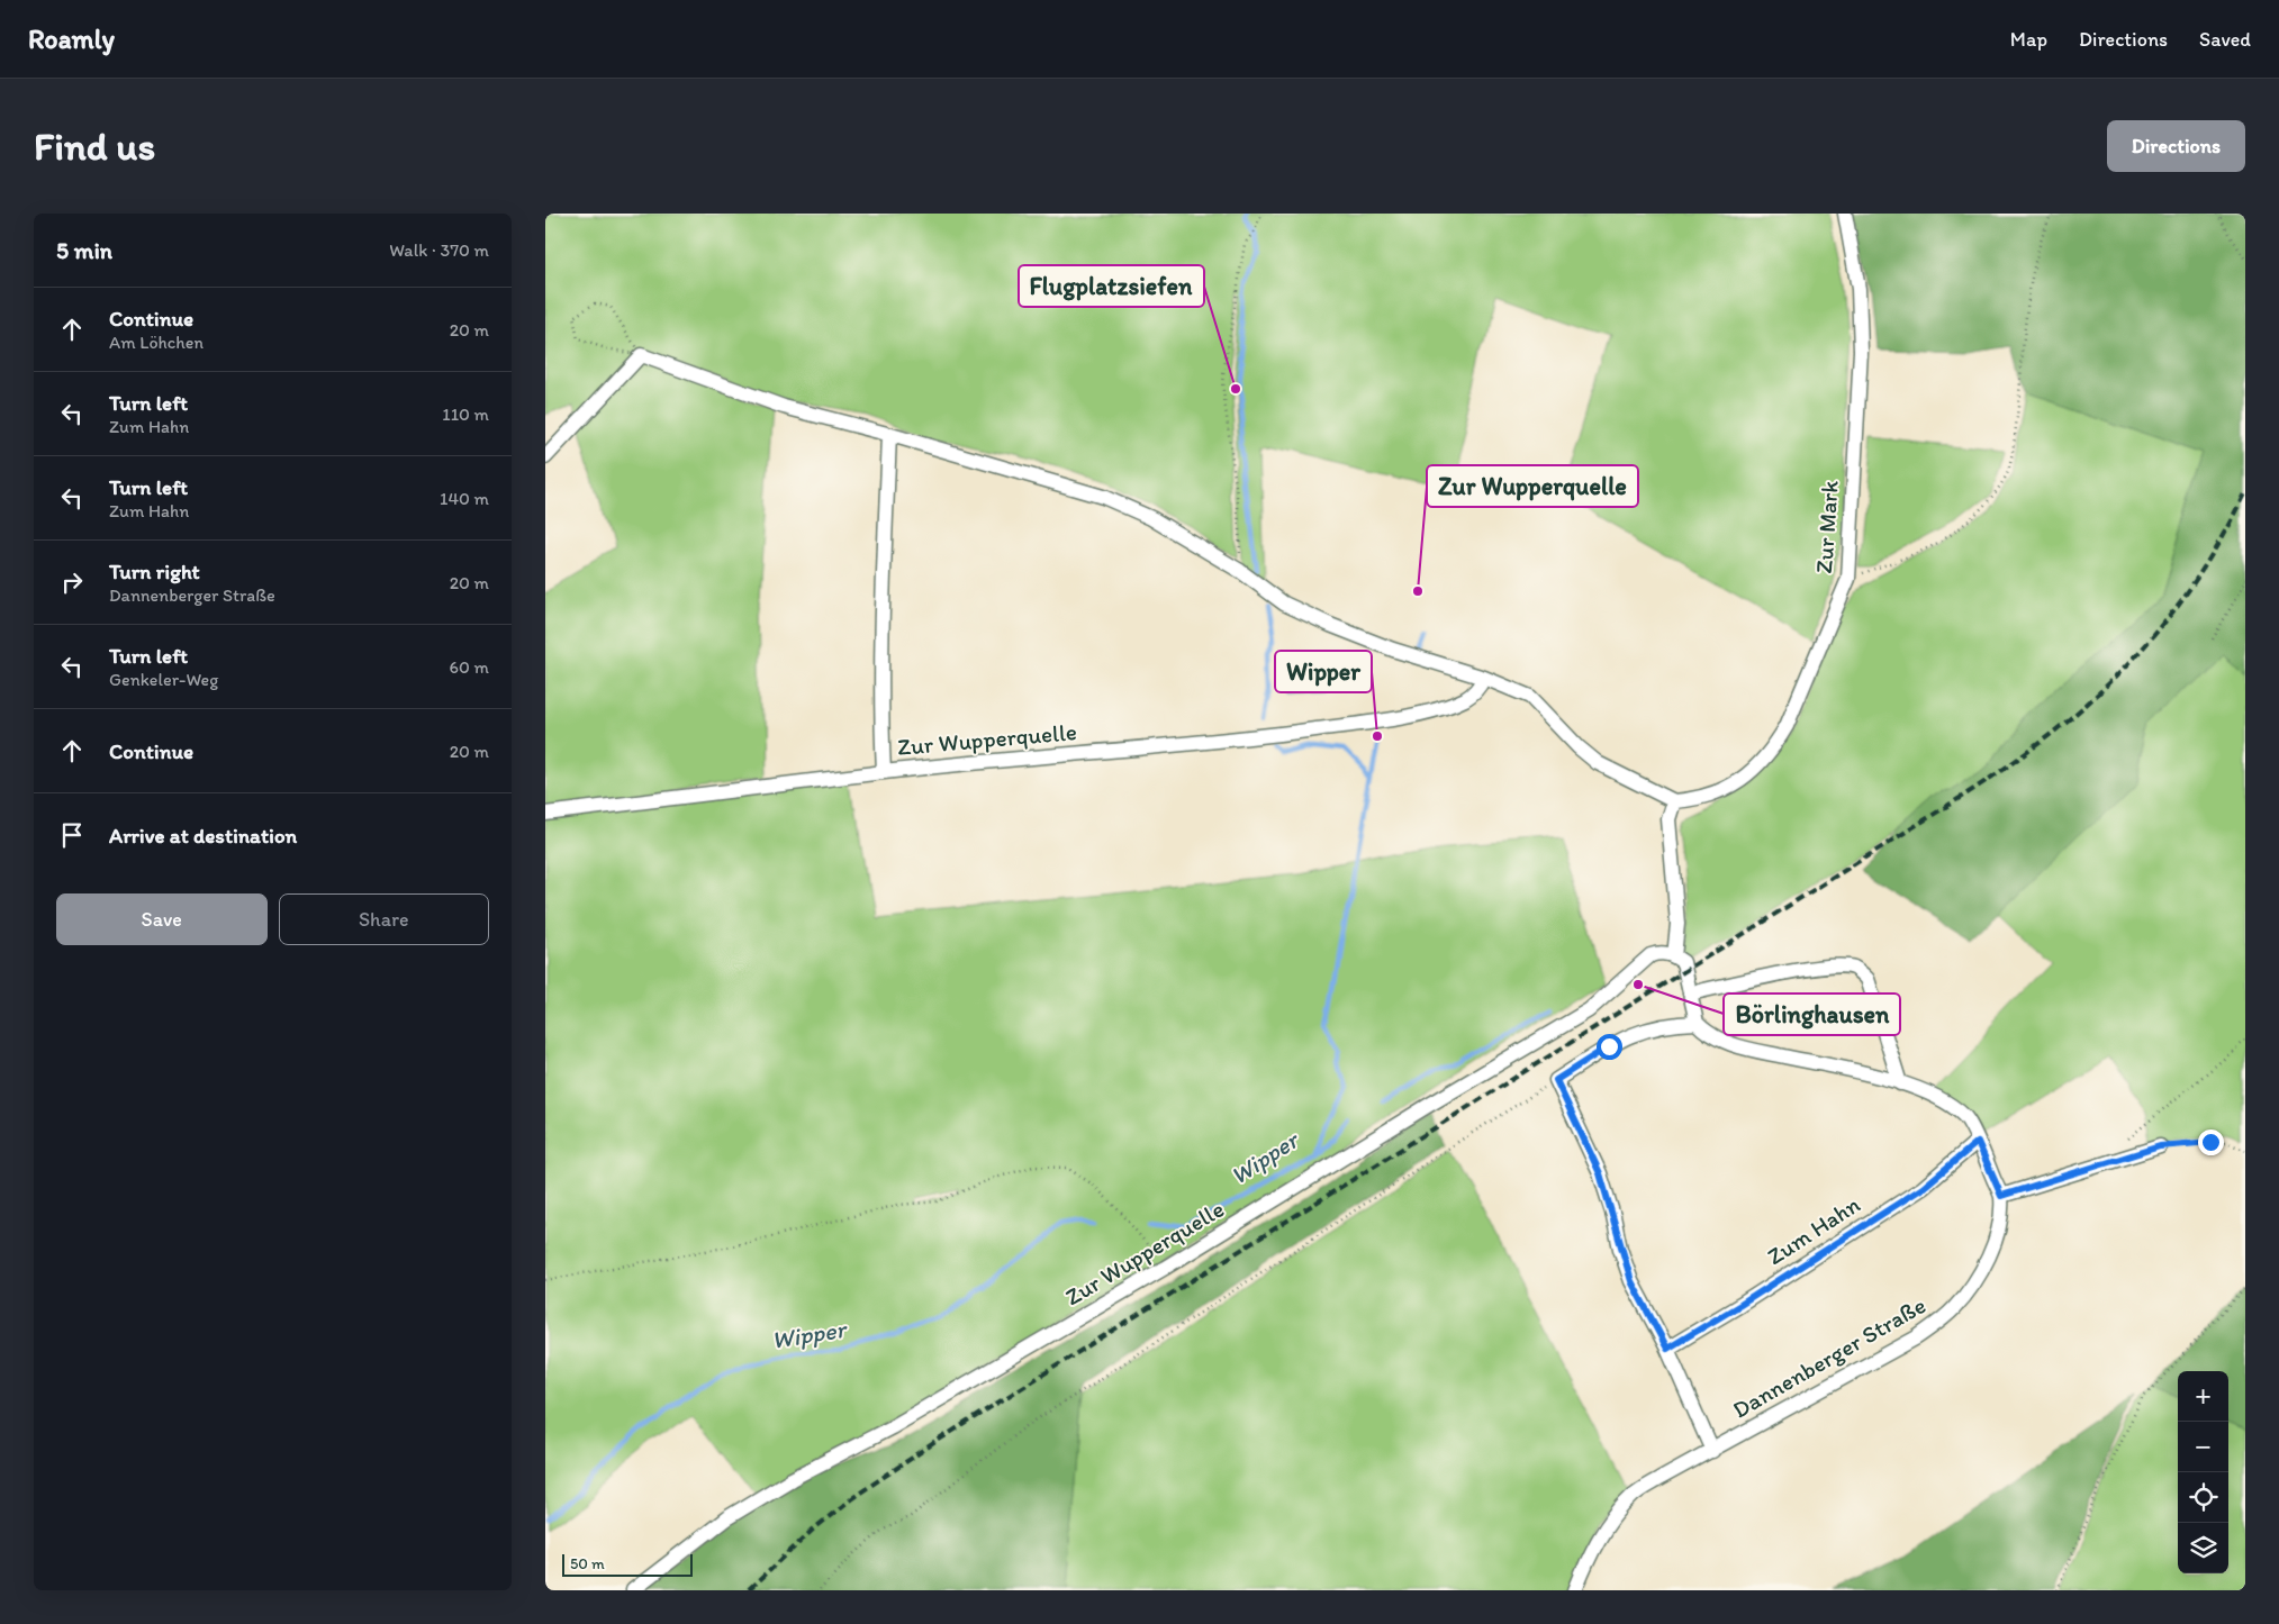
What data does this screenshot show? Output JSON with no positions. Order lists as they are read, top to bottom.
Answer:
{
  "streets": {
    "street": [
      "Zur Mark",
      "Zur Wupperquelle",
      "Zum Hahn",
      "Dannenberger Straße"
    ]
  },
  "water": ["Wipper"],
  "places": [
    "Flugplatzsiefen",
    "Zur Wupperquelle",
    "Wipper",
    "Börlinghausen"
  ],
  "scale_bar": "50 m",
  "page": {
    "header": "Roamly",
    "nav": ["Map", "Directions", "Saved"],
    "buttons": [
      "Directions",
      ["Save", "Share"]
    ],
    "title": "Find us",
    "heading": ["5 min", "Walk · 370 m"],
    "list": [
      ["Continue", "Am Löhchen", "20 m"],
      ["Turn left", "Zum Hahn", "110 m"],
      ["Turn left", "Zum Hahn", "140 m"],
      ["Turn right", "Dannenberger Straße", "20 m"],
      ["Turn left", "Genkeler-Weg", "60 m"],
      ["Continue", "20 m"],
      "Arrive at destination"
    ],
    "map_buttons": ["+", "−"],
    "scale": "50 m"
  }
}
